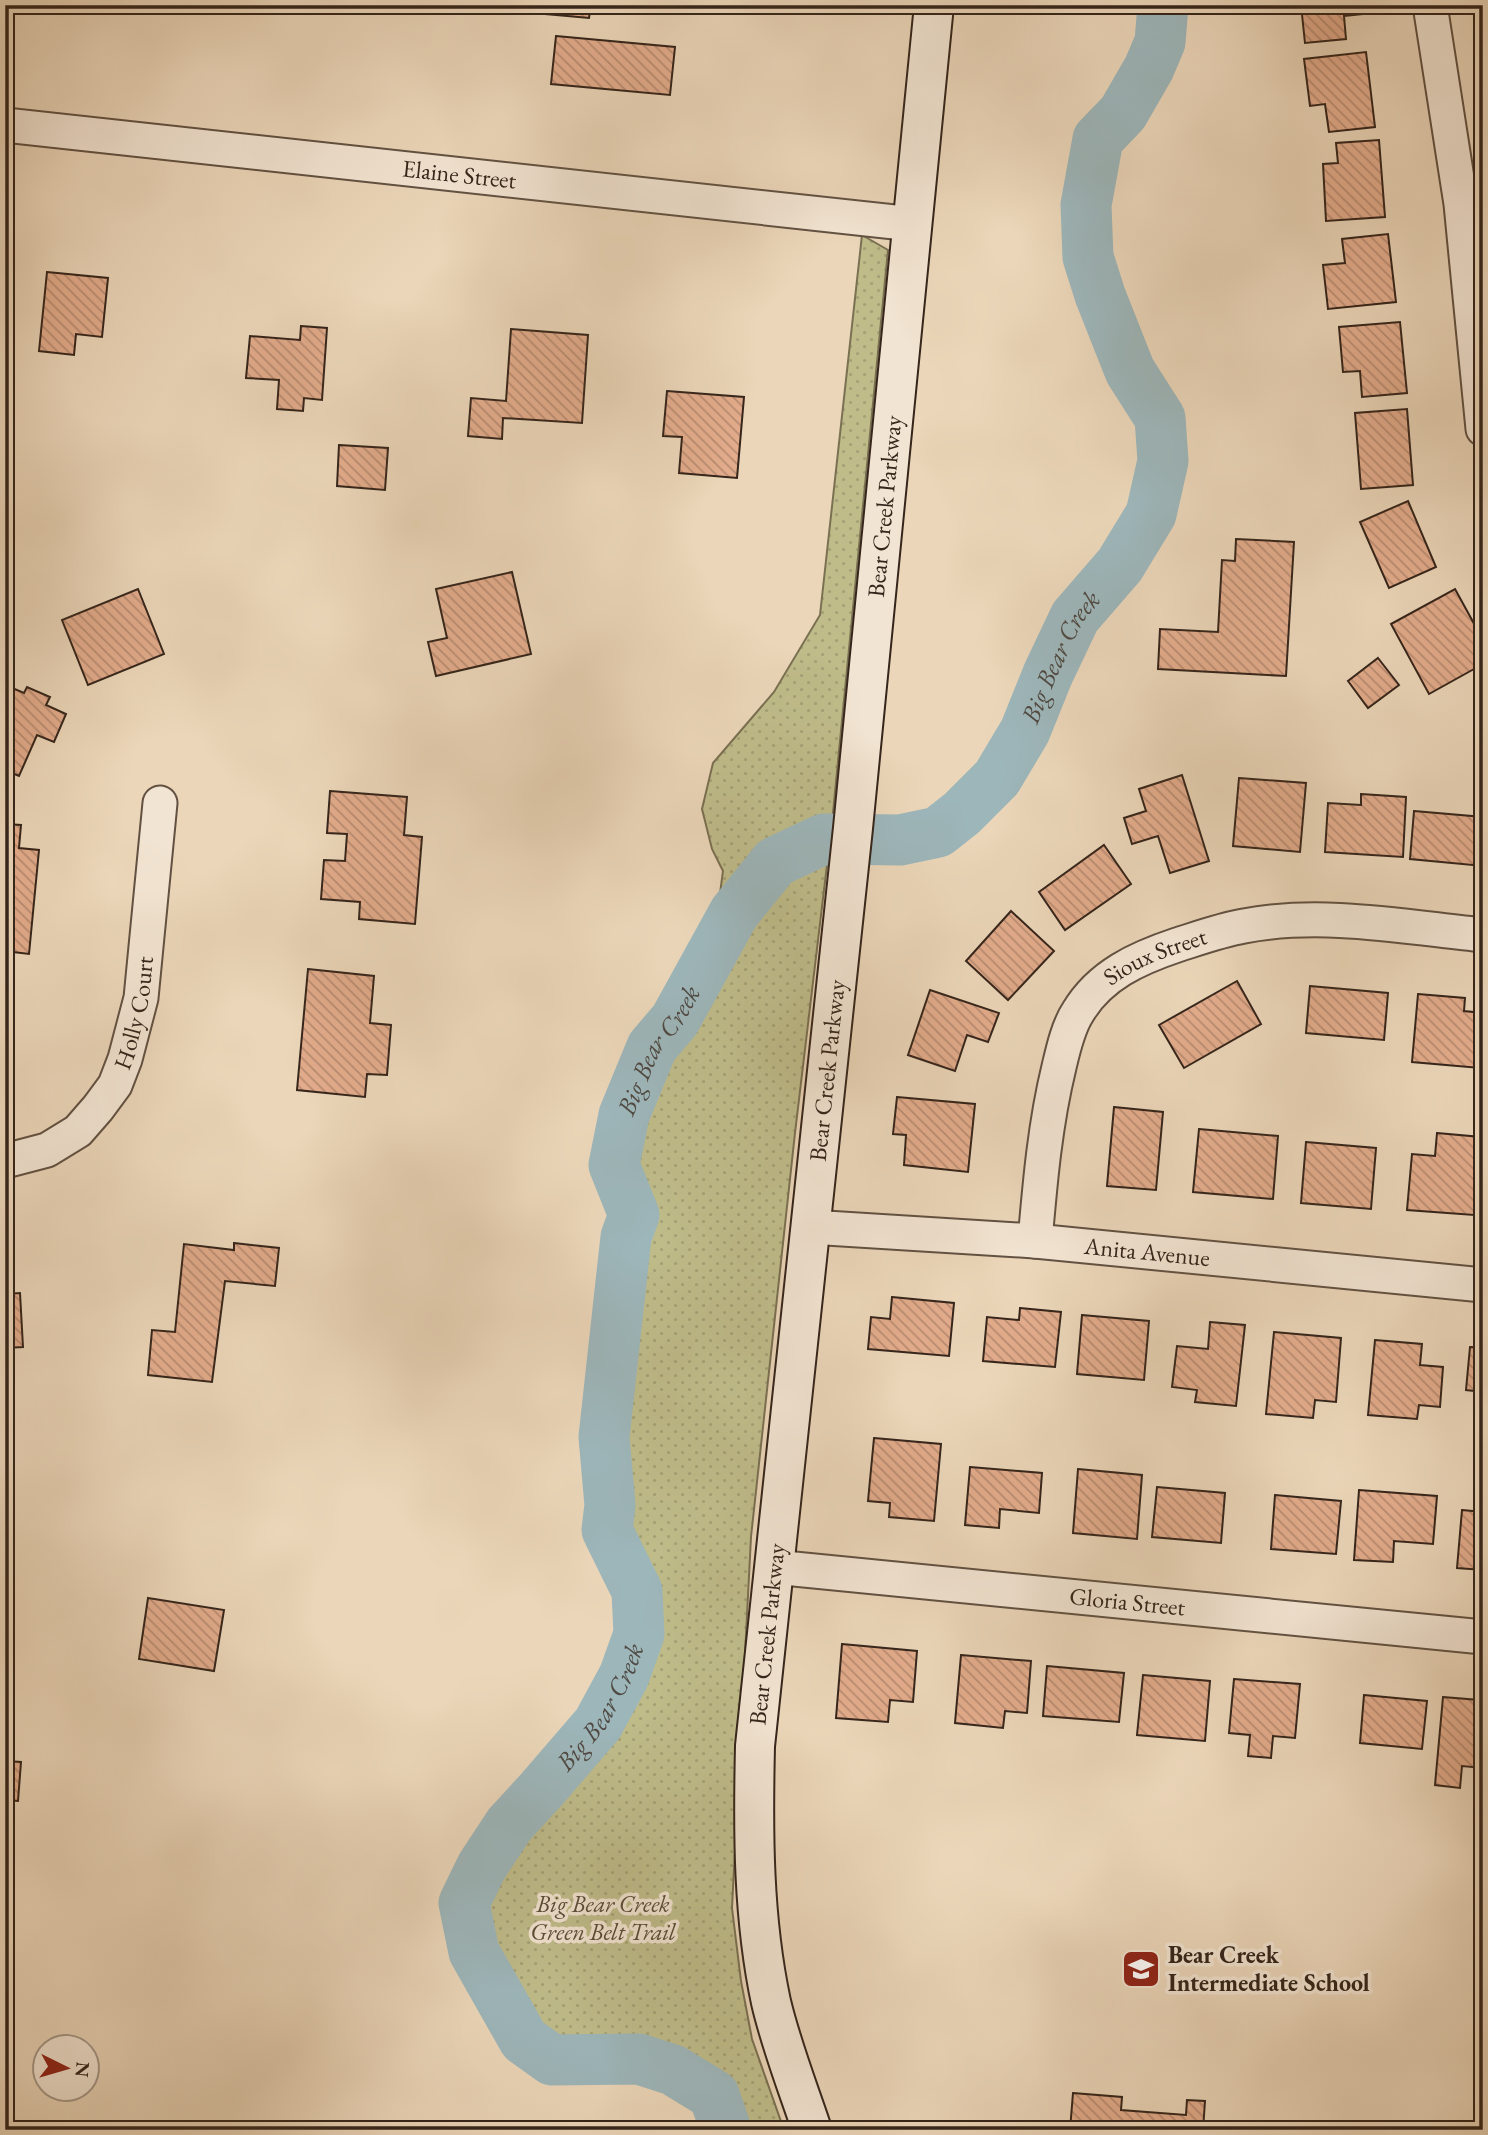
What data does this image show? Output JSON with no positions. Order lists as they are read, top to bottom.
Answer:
{
  "streets": {
    "main road": ["Bear Creek Parkway"],
    "street": [
      "Elaine Street",
      "Sioux Street",
      "Holly Court",
      "Anita Avenue",
      "Gloria Street"
    ]
  },
  "crossings": [
    ["Elaine Street", "Bear Creek Parkway"],
    ["Bear Creek Parkway", "Anita Avenue"],
    ["Bear Creek Parkway", "Gloria Street"],
    ["Sioux Street", "Anita Avenue"]
  ],
  "water": ["Big Bear Creek"],
  "parks": ["Big Bear Creek Green Belt Trail"],
  "places": {
    "school or university": ["Bear Creek Intermediate School"]
  },
  "north": "right"
}
